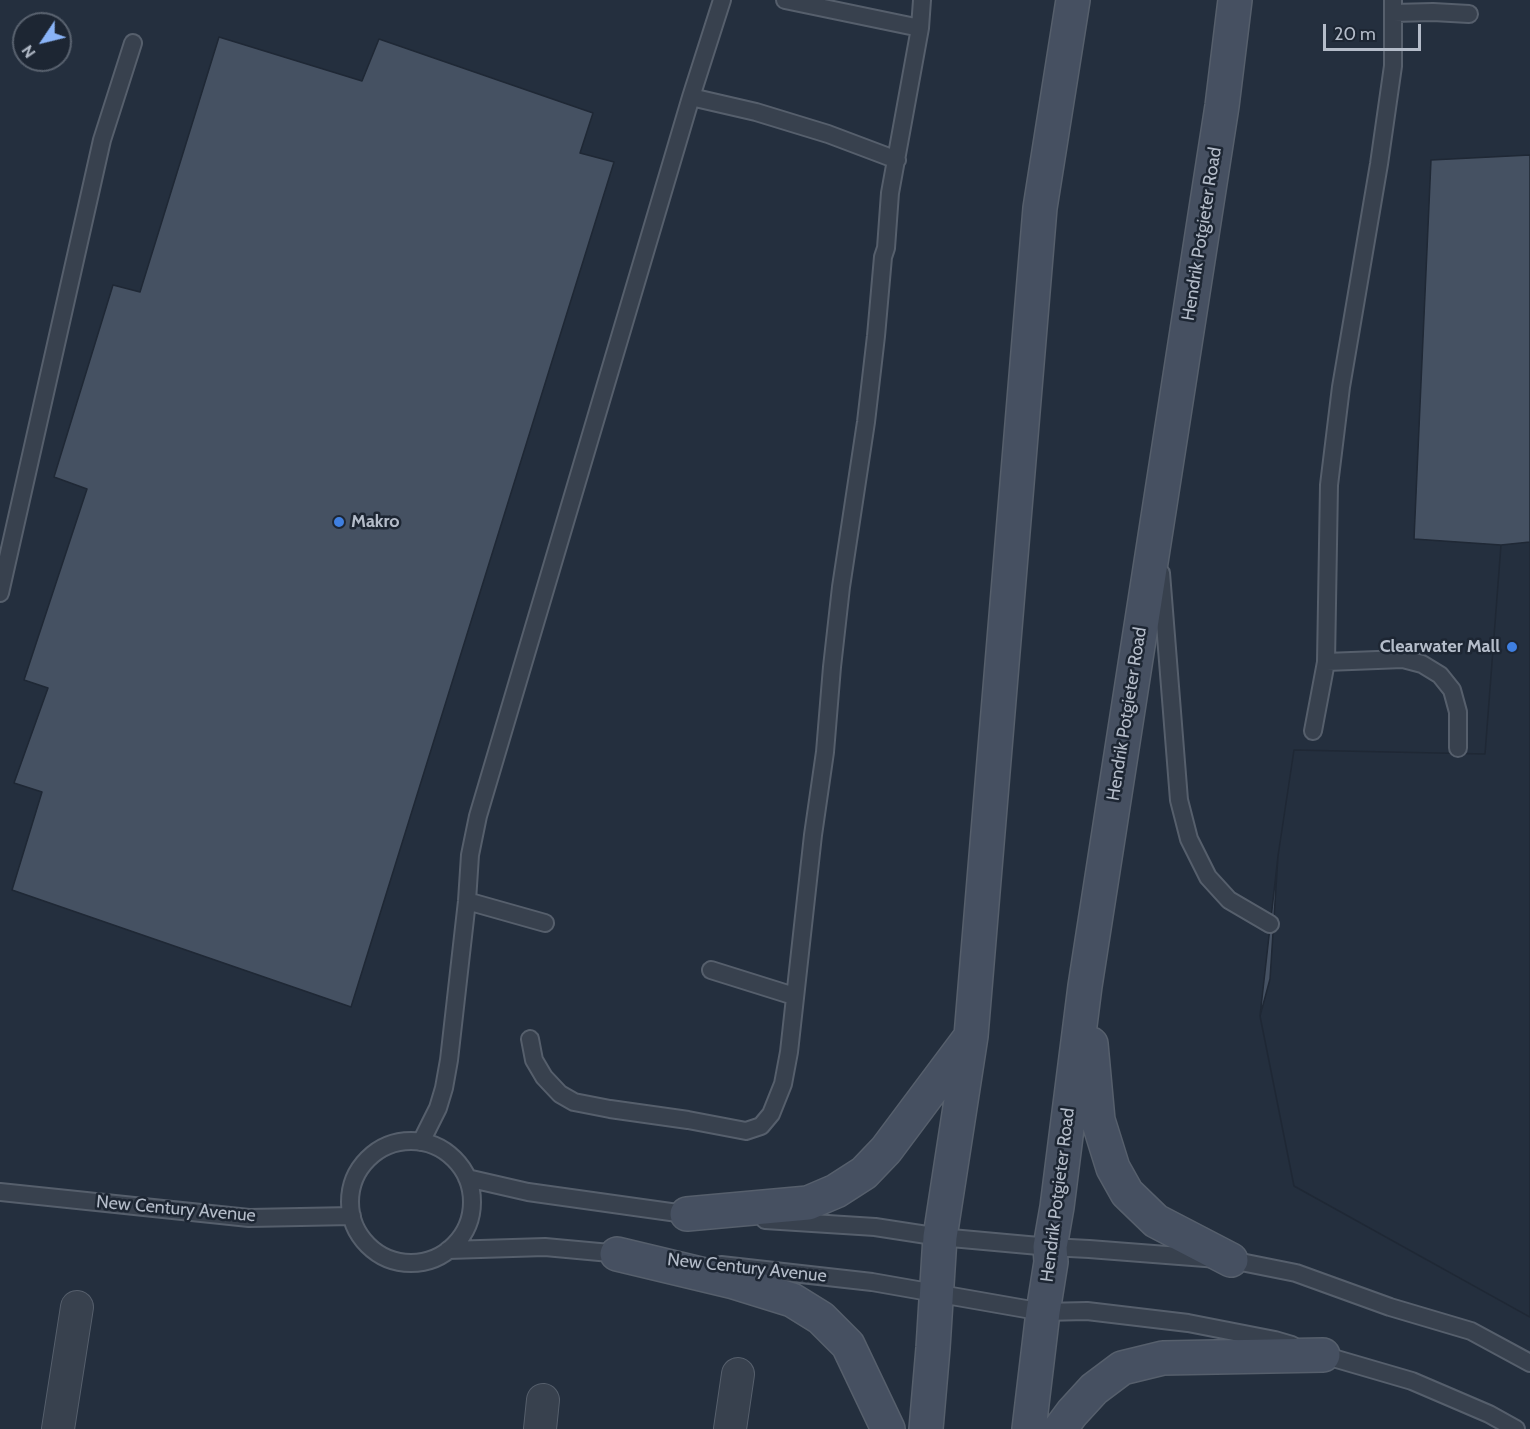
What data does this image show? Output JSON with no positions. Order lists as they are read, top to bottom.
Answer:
{
  "streets": {
    "main road": ["Hendrik Potgieter Road"],
    "lane": ["New Century Avenue"]
  },
  "crossings": [
    ["Hendrik Potgieter Road", "New Century Avenue"]
  ],
  "places": ["Makro", "Clearwater Mall"],
  "scale_bar": "20 m",
  "north": "bottom left"
}
